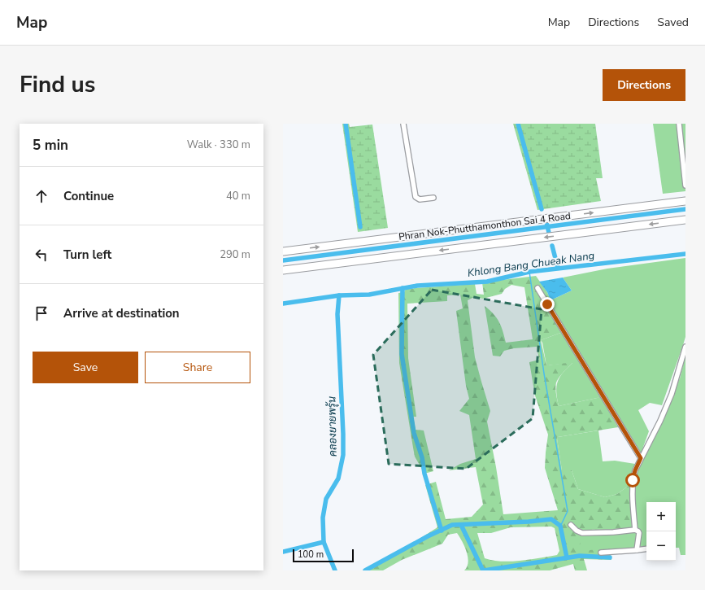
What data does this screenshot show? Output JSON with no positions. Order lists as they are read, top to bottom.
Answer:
{
  "streets": {
    "main road": ["Phran Nok-Phutthamonthon Sai 4 Road"]
  },
  "water": ["Khlong Bang Chueak Nang", "คลองยายพรุ้น"],
  "scale_bar": "100 m",
  "page": {
    "header": "Map",
    "nav": ["Map", "Directions", "Saved"],
    "title": "Find us",
    "buttons": [
      "Directions",
      ["Save", "Share"]
    ],
    "heading": ["5 min", "Walk · 330 m"],
    "list": [
      ["Continue", "40 m"],
      ["Turn left", "290 m"],
      "Arrive at destination"
    ],
    "map_buttons": ["+", "−"],
    "scale": "100 m"
  }
}
